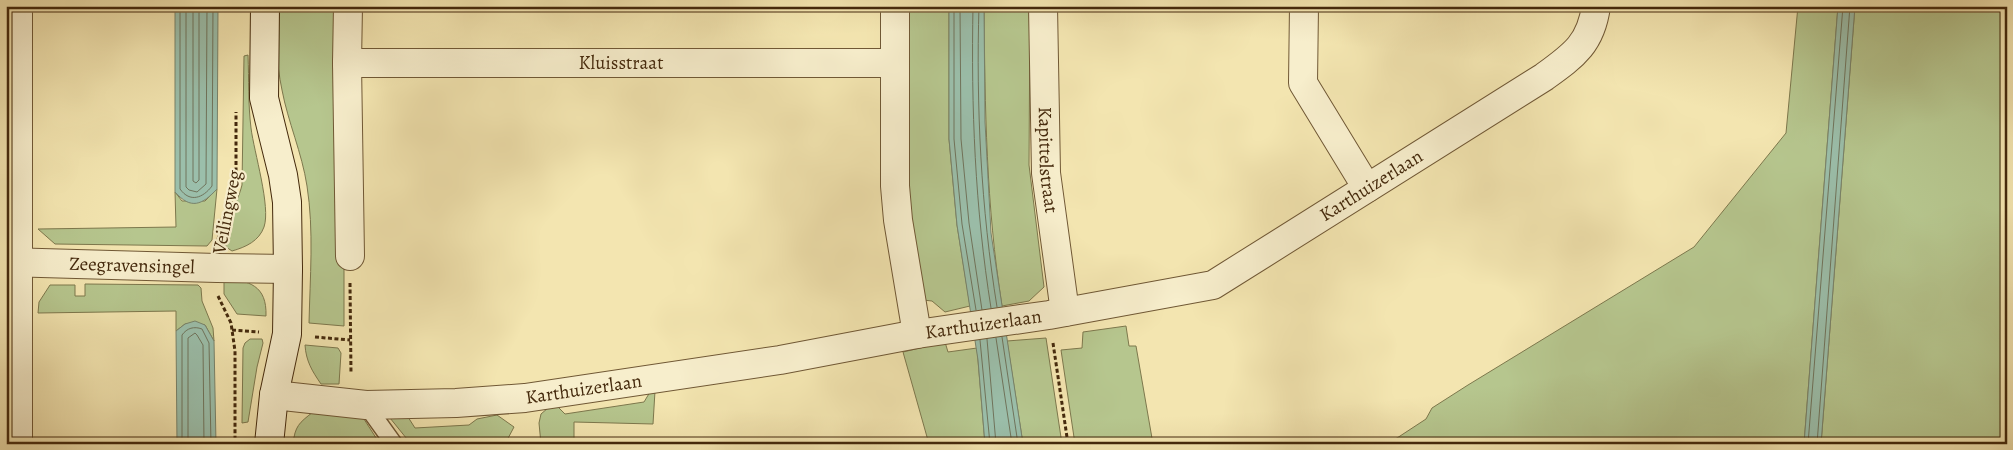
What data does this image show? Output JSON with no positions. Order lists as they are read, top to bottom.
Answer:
{
  "streets": {
    "street": [
      "Kluisstraat",
      "Kapittelstraat",
      "Karthuizerlaan",
      "Zeegravensingel"
    ],
    "path": ["Veilingweg"]
  },
  "crossings": [
    ["Kapittelstraat", "Karthuizerlaan"],
    ["Veilingweg", "Zeegravensingel"]
  ]
}
